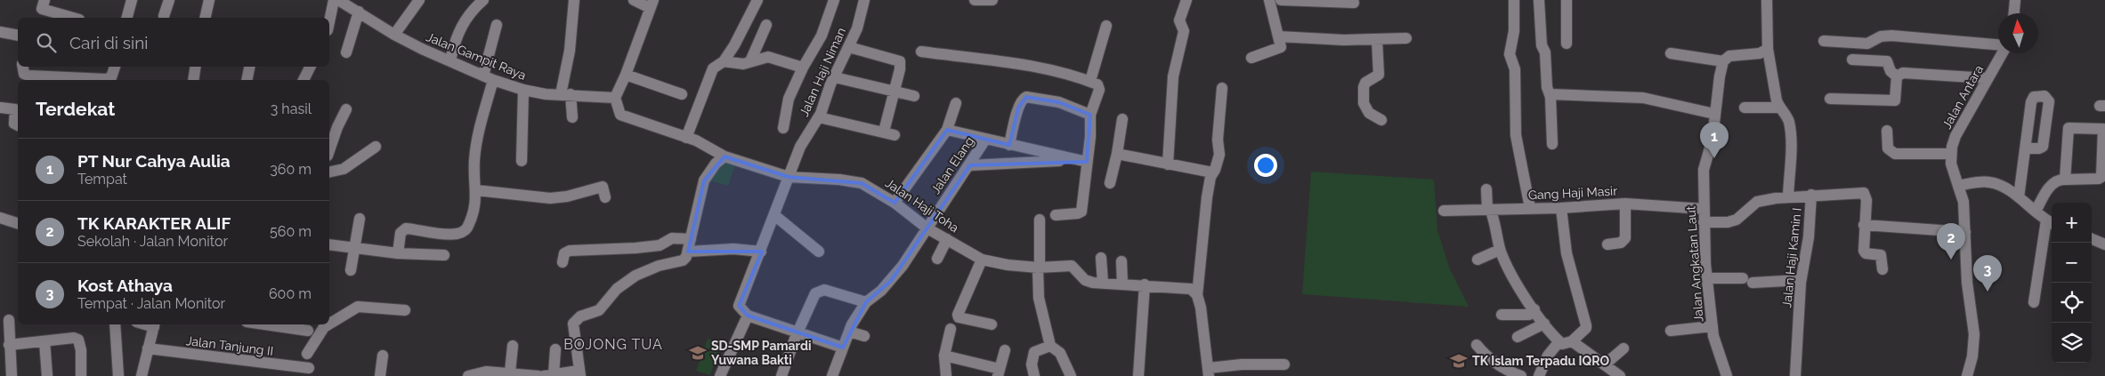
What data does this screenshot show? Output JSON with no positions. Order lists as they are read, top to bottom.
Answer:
{
  "streets": {
    "street": [
      "Jalan Gampit Raya",
      "Jalan Haji Niman",
      "Jalan Antara",
      "Jalan Elang",
      "Gang Haji Masir",
      "Jalan Haji Toha",
      "Jalan Haji Kamin I",
      "Jalan Angkatan Laut",
      "Jalan Tanjung II"
    ]
  },
  "crossings": [
    ["Jalan Gampit Raya", "Jalan Haji Toha"],
    ["Jalan Haji Niman", "Jalan Haji Toha"],
    ["Jalan Elang", "Jalan Haji Toha"],
    ["Gang Haji Masir", "Jalan Angkatan Laut"]
  ],
  "districts": ["BOJONG TUA"],
  "places": {
    "school or university": ["SD-SMP Pamardi Yuwana Bakti", "TK Islam Terpadu IQRO"]
  },
  "north": "top",
  "page": {
    "search": "Cari di sini",
    "heading": ["Terdekat", "3 hasil"],
    "pins": ["1", "2", "3"],
    "list": [
      {
        "mark": "1",
        "name": "PT Nur Cahya Aulia",
        "note": "Tempat",
        "value": "360 m"
      },
      {
        "mark": "2",
        "name": "TK KARAKTER ALIF",
        "note": "Sekolah · Jalan Monitor",
        "value": "560 m"
      },
      {
        "mark": "3",
        "name": "Kost Athaya",
        "note": "Tempat · Jalan Monitor",
        "value": "600 m"
      }
    ],
    "map_buttons": ["+", "−"]
  }
}
